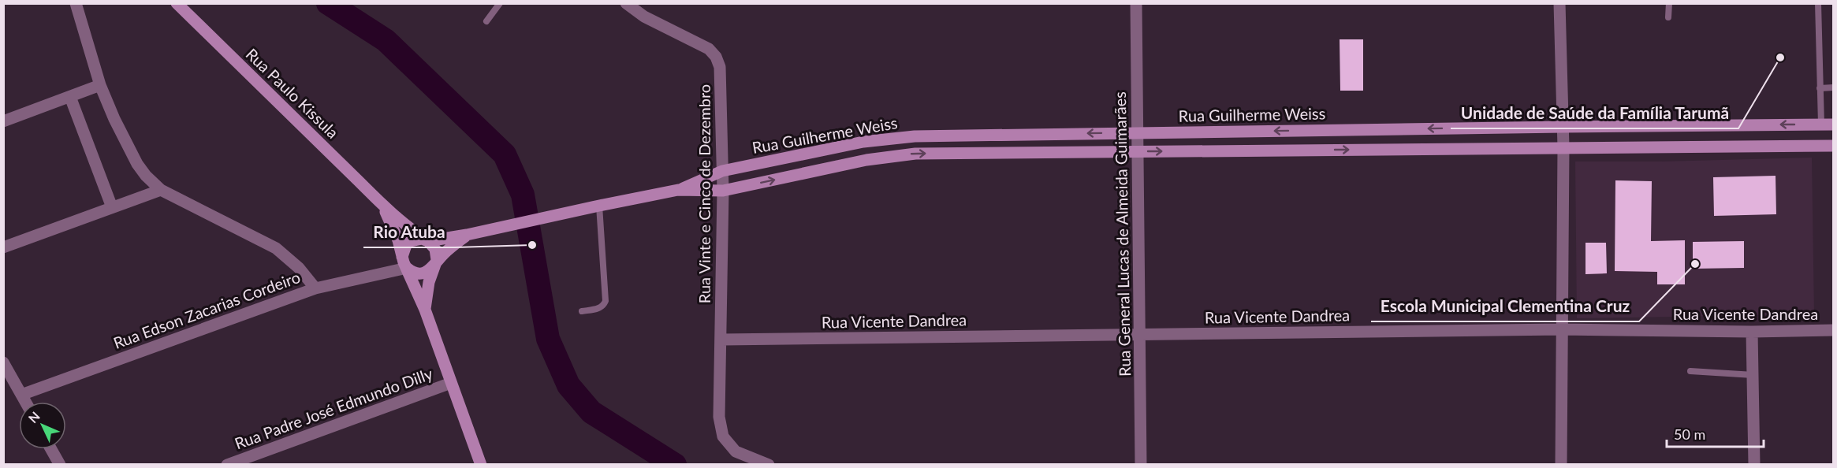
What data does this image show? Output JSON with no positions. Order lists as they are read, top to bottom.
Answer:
{
  "streets": {
    "street": [
      "Rua Paulo Kissula",
      "Rua Guilherme Weiss",
      "Rua Vinte e Cinco de Dezembro",
      "Rua General Lucas de Almeida Guimarães",
      "Rua Edson Zacarias Cordeiro",
      "Rua Vicente Dandrea",
      "Rua Padre José Edmundo Dilly"
    ]
  },
  "crossings": [
    ["Rua Paulo Kissula", "Rua Edson Zacarias Cordeiro"],
    ["Rua Paulo Kissula", "Rua Padre José Edmundo Dilly"],
    ["Rua Guilherme Weiss", "Rua Vinte e Cinco de Dezembro"],
    ["Rua Guilherme Weiss", "Rua General Lucas de Almeida Guimarães"],
    ["Rua Vinte e Cinco de Dezembro", "Rua Vicente Dandrea"],
    ["Rua General Lucas de Almeida Guimarães", "Rua Vicente Dandrea"]
  ],
  "places": ["Unidade de Saúde da Família Tarumã", "Rio Atuba", "Escola Municipal Clementina Cruz"],
  "scale_bar": "50 m",
  "north": "top left"
}
